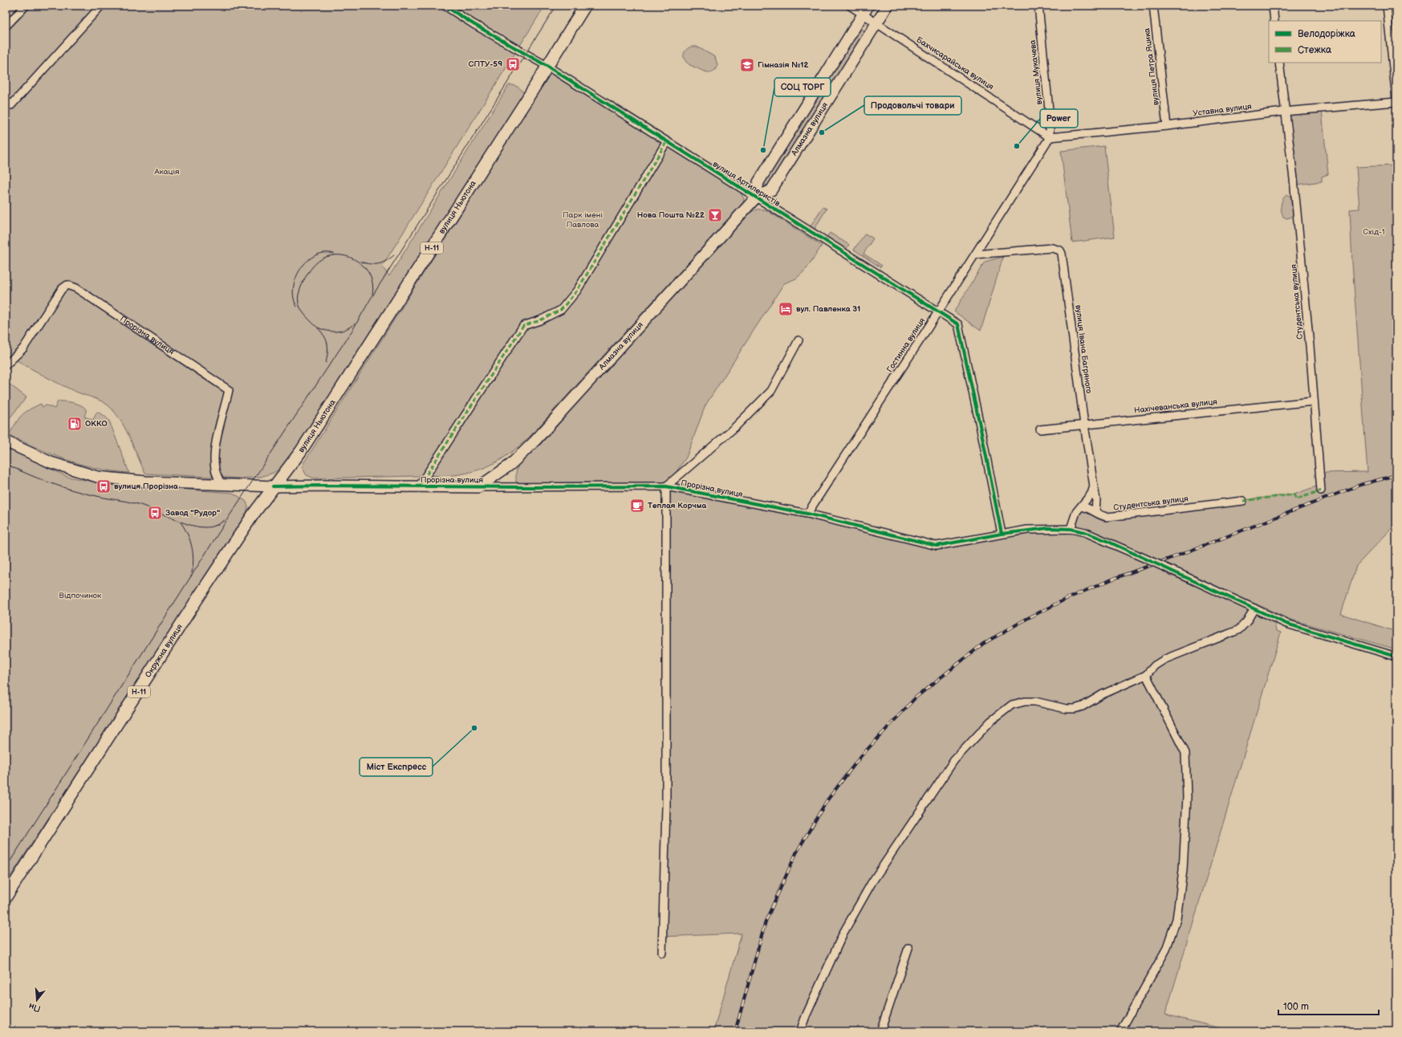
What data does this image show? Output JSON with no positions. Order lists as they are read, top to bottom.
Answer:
{
  "streets": {
    "main road": ["вулиця Ньютона", "Н-11", "Окружна вулиця"],
    "street": [
      "Бахчисарайська вулиця",
      "вулиця Петра Яцика",
      "вулиця Мукачева",
      "Уставна вулиця",
      "Алмазна вулиця",
      "вулиця Артилеристів",
      "Студентська вулиця",
      "Прорізна вулиця",
      "Гостинна вулиця",
      "вулиця Івана Багряного",
      "Нахічеванська вулиця"
    ]
  },
  "crossings": [
    ["Бахчисарайська вулиця", "вулиця Мукачева"],
    ["Бахчисарайська вулиця", "Уставна вулиця"],
    ["Бахчисарайська вулиця", "Алмазна вулиця"],
    ["Бахчисарайська вулиця", "Гостинна вулиця"],
    ["вулиця Петра Яцика", "Уставна вулиця"],
    ["вулиця Мукачева", "Уставна вулиця"],
    ["вулиця Мукачева", "Гостинна вулиця"],
    ["Уставна вулиця", "Студентська вулиця"],
    ["Уставна вулиця", "Гостинна вулиця"],
    ["Алмазна вулиця", "вулиця Артилеристів"],
    ["Алмазна вулиця", "Прорізна вулиця"],
    ["вулиця Артилеристів", "вулиця Ньютона"],
    ["вулиця Артилеристів", "Прорізна вулиця"],
    ["вулиця Артилеристів", "Гостинна вулиця"],
    ["вулиця Ньютона", "Прорізна вулиця"],
    ["вулиця Ньютона", "Окружна вулиця"],
    ["Студентська вулиця", "вулиця Івана Багряного"],
    ["Студентська вулиця", "Нахічеванська вулиця"],
    ["Прорізна вулиця", "Гостинна вулиця"],
    ["Прорізна вулиця", "Окружна вулиця"],
    ["Гостинна вулиця", "вулиця Івана Багряного"],
    ["вулиця Івана Багряного", "Нахічеванська вулиця"]
  ],
  "parks": [
    "Акація",
    "Парк імені Павлова",
    "Схід-1",
    "Відпочинок"
  ],
  "places": {
    "bus stop": ["СПТУ-59", "вулиця Прорізна", "Завод \"Рудор\""],
    "school or university": ["Гімназія №12"],
    "other": [
      "Продовольчі товари",
      "Power",
      "СОЦ ТОРГ",
      "Міст Експресс"
    ],
    "bar": ["Нова Пошта №22"],
    "hotel": ["вул. Павленка 31"],
    "fuel station": ["ОККО"],
    "cafe": ["Теплая Корчма"]
  },
  "legend": ["Велодоріжка", "Стежка"],
  "scale_bar": "100 m",
  "north": "bottom"
}
